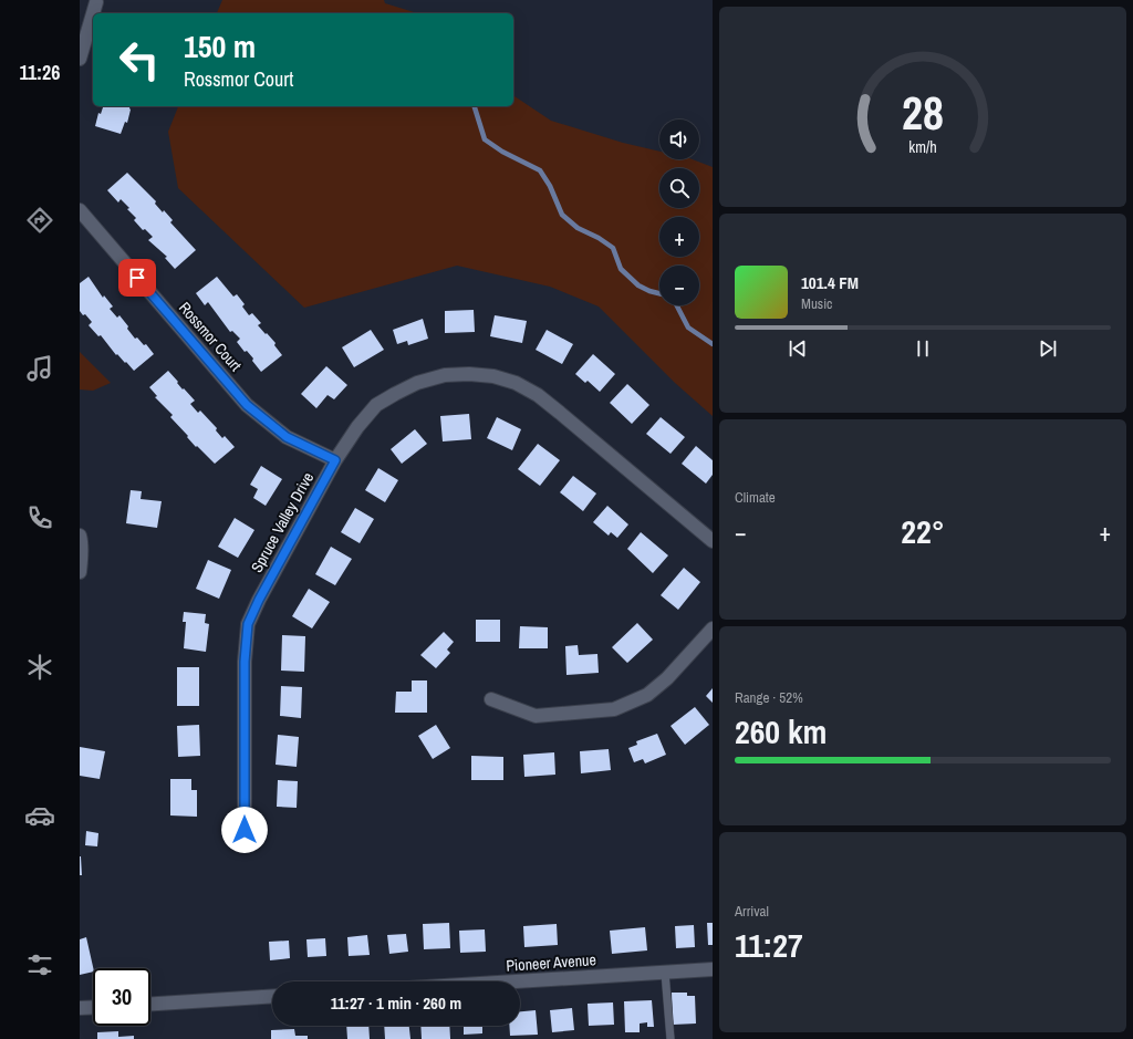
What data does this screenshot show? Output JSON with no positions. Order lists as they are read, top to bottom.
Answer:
{
  "streets": {
    "street": ["Rossmor Court", "Spruce Valley Drive", "Pioneer Avenue"]
  },
  "crossings": [
    ["Rossmor Court", "Spruce Valley Drive"]
  ],
  "page": {
    "tabs": "11:26",
    "turn": ["150 m", "Rossmor Court"],
    "map_buttons": ["+", "−"],
    "song": ["101.4 FM", "Music"],
    "tile": [
      "Climate",
      ["Range · 52%", "260 km"],
      ["Arrival", "11:27"]
    ],
    "heat": ["−", "22°", "+"],
    "limit": "30",
    "trip": "11:27 · 1 min · 260 m",
    "gauge": ["28", "km/h"]
  }
}
